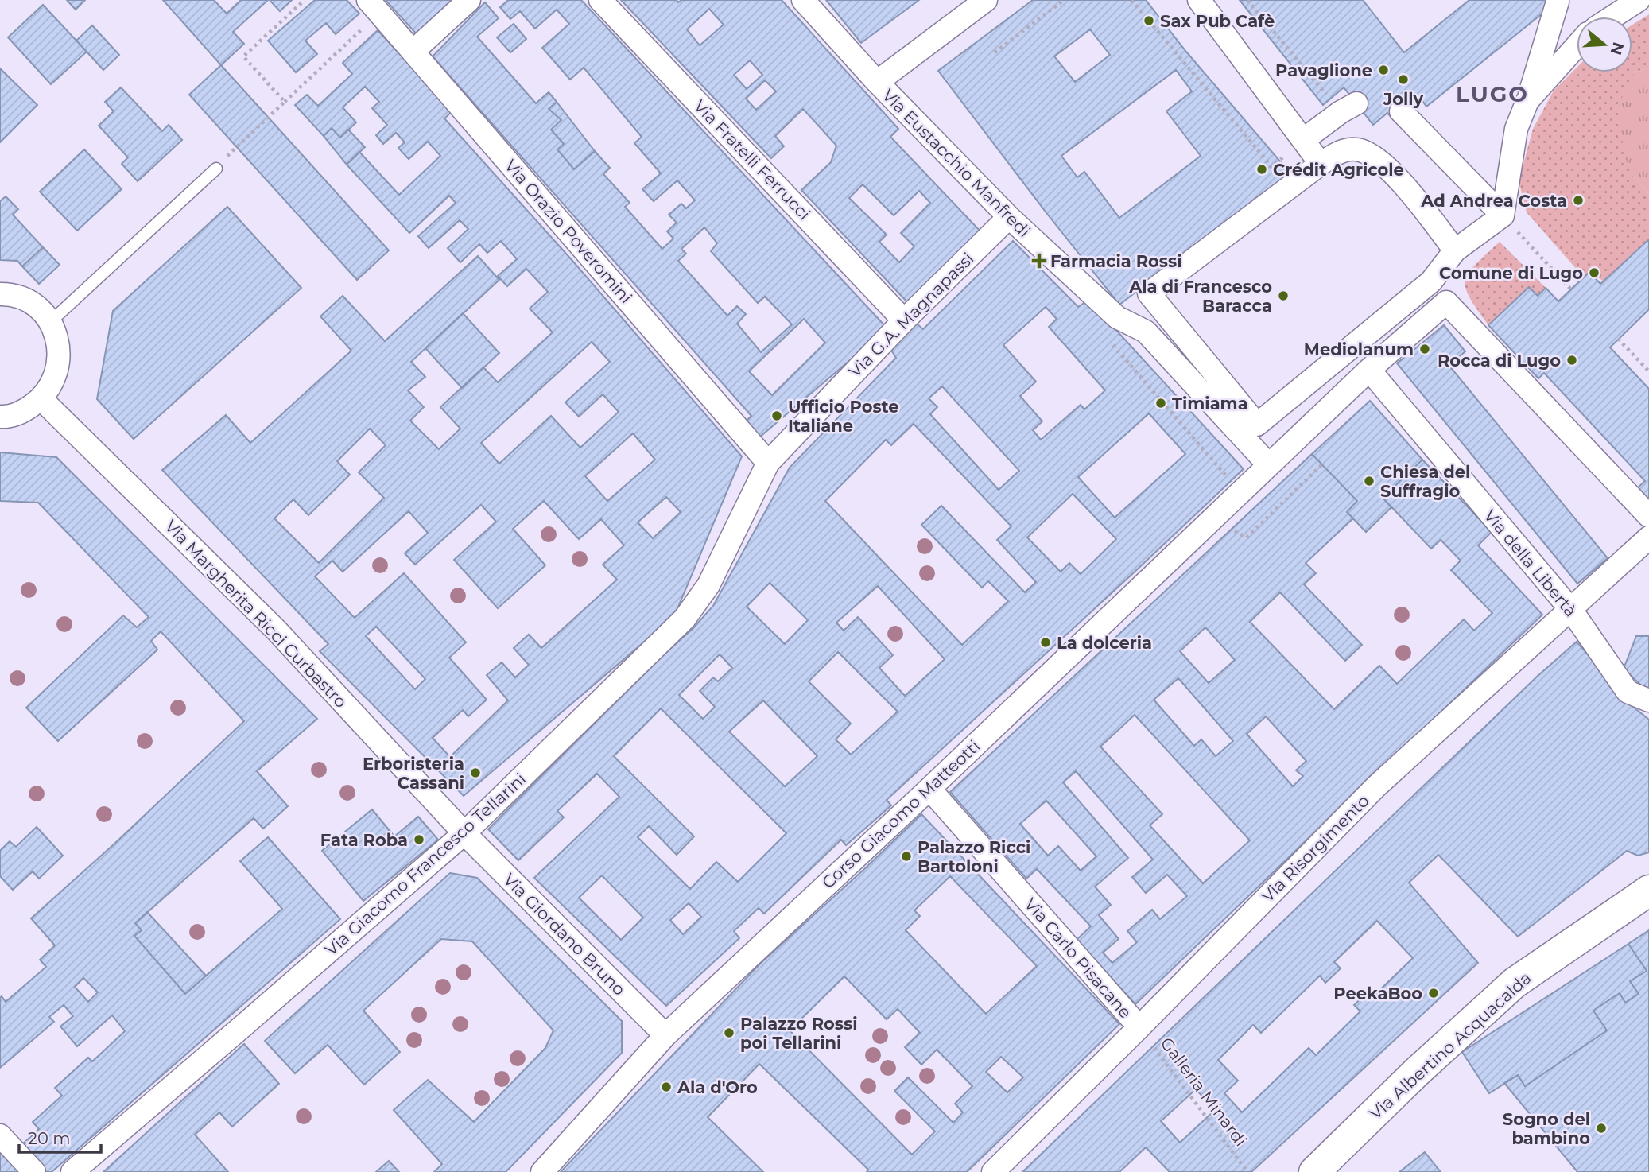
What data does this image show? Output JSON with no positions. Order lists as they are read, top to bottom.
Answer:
{
  "streets": {
    "main road": ["Via Albertino Acquacalda"],
    "street": [
      "Via Fratelli Ferrucci",
      "Via Eustacchio Manfredi",
      "Via Orazio Poveromini",
      "Via G.A. Magnapassi",
      "Via della Libertà",
      "Via Margherita Ricci Curbastro",
      "Corso Giacomo Matteotti",
      "Via Risorgimento",
      "Via Giacomo Francesco Tellarini",
      "Via Giordano Bruno",
      "Via Carlo Pisacane"
    ],
    "path": ["Galleria Minardi"]
  },
  "crossings": [
    ["Via Fratelli Ferrucci", "Via G.A. Magnapassi"],
    ["Via Eustacchio Manfredi", "Via G.A. Magnapassi"],
    ["Via Eustacchio Manfredi", "Corso Giacomo Matteotti"],
    ["Via Orazio Poveromini", "Via G.A. Magnapassi"],
    ["Via Orazio Poveromini", "Via Giacomo Francesco Tellarini"],
    ["Via G.A. Magnapassi", "Via Giacomo Francesco Tellarini"],
    ["Via della Libertà", "Corso Giacomo Matteotti"],
    ["Via della Libertà", "Via Risorgimento"],
    ["Via Margherita Ricci Curbastro", "Via Giacomo Francesco Tellarini"],
    ["Via Margherita Ricci Curbastro", "Via Giordano Bruno"],
    ["Corso Giacomo Matteotti", "Via Giordano Bruno"],
    ["Corso Giacomo Matteotti", "Via Carlo Pisacane"],
    ["Via Risorgimento", "Via Carlo Pisacane"],
    ["Via Risorgimento", "Galleria Minardi"],
    ["Via Giacomo Francesco Tellarini", "Via Giordano Bruno"],
    ["Via Carlo Pisacane", "Galleria Minardi"]
  ],
  "districts": ["LUGO"],
  "places": {
    "other": [
      "Sax Pub Cafè",
      "Pavaglione",
      "Jolly",
      "Crédit Agricole",
      "Ad Andrea Costa",
      "Comune di Lugo",
      "Ala di Francesco Baracca",
      "Mediolanum",
      "Rocca di Lugo",
      "Timiama",
      "Ufficio Poste Italiane",
      "Chiesa del Suffragio",
      "La dolceria",
      "Erboristeria Cassani",
      "Fata Roba",
      "Palazzo Ricci Bartoloni",
      "PeekaBoo",
      "Palazzo Rossi poi Tellarini",
      "Ala d'Oro",
      "Sogno del bambino"
    ],
    "health": ["Farmacia Rossi"]
  },
  "scale_bar": "20 m",
  "north": "right"
}
